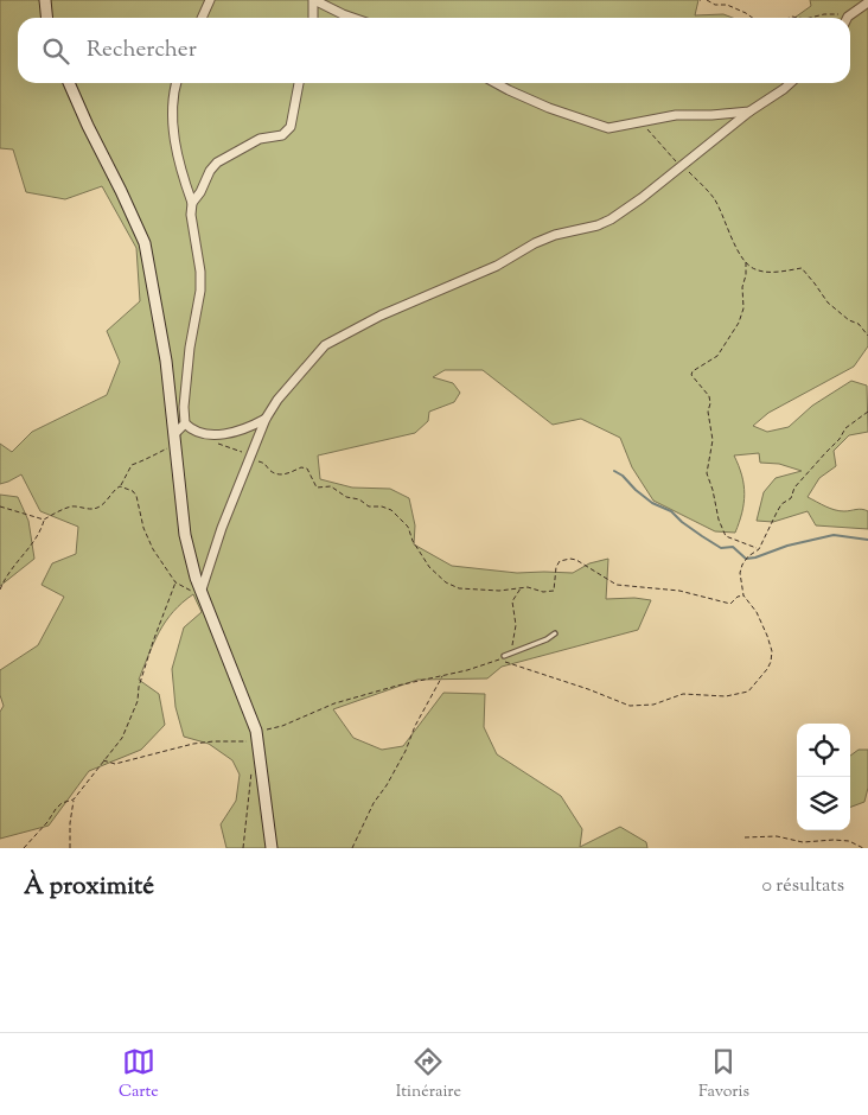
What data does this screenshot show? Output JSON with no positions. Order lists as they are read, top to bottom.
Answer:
{
  "page": {
    "search": "Rechercher",
    "heading": ["À proximité", "0 résultats"],
    "nav": ["Carte", "Itinéraire", "Favoris"]
  }
}
